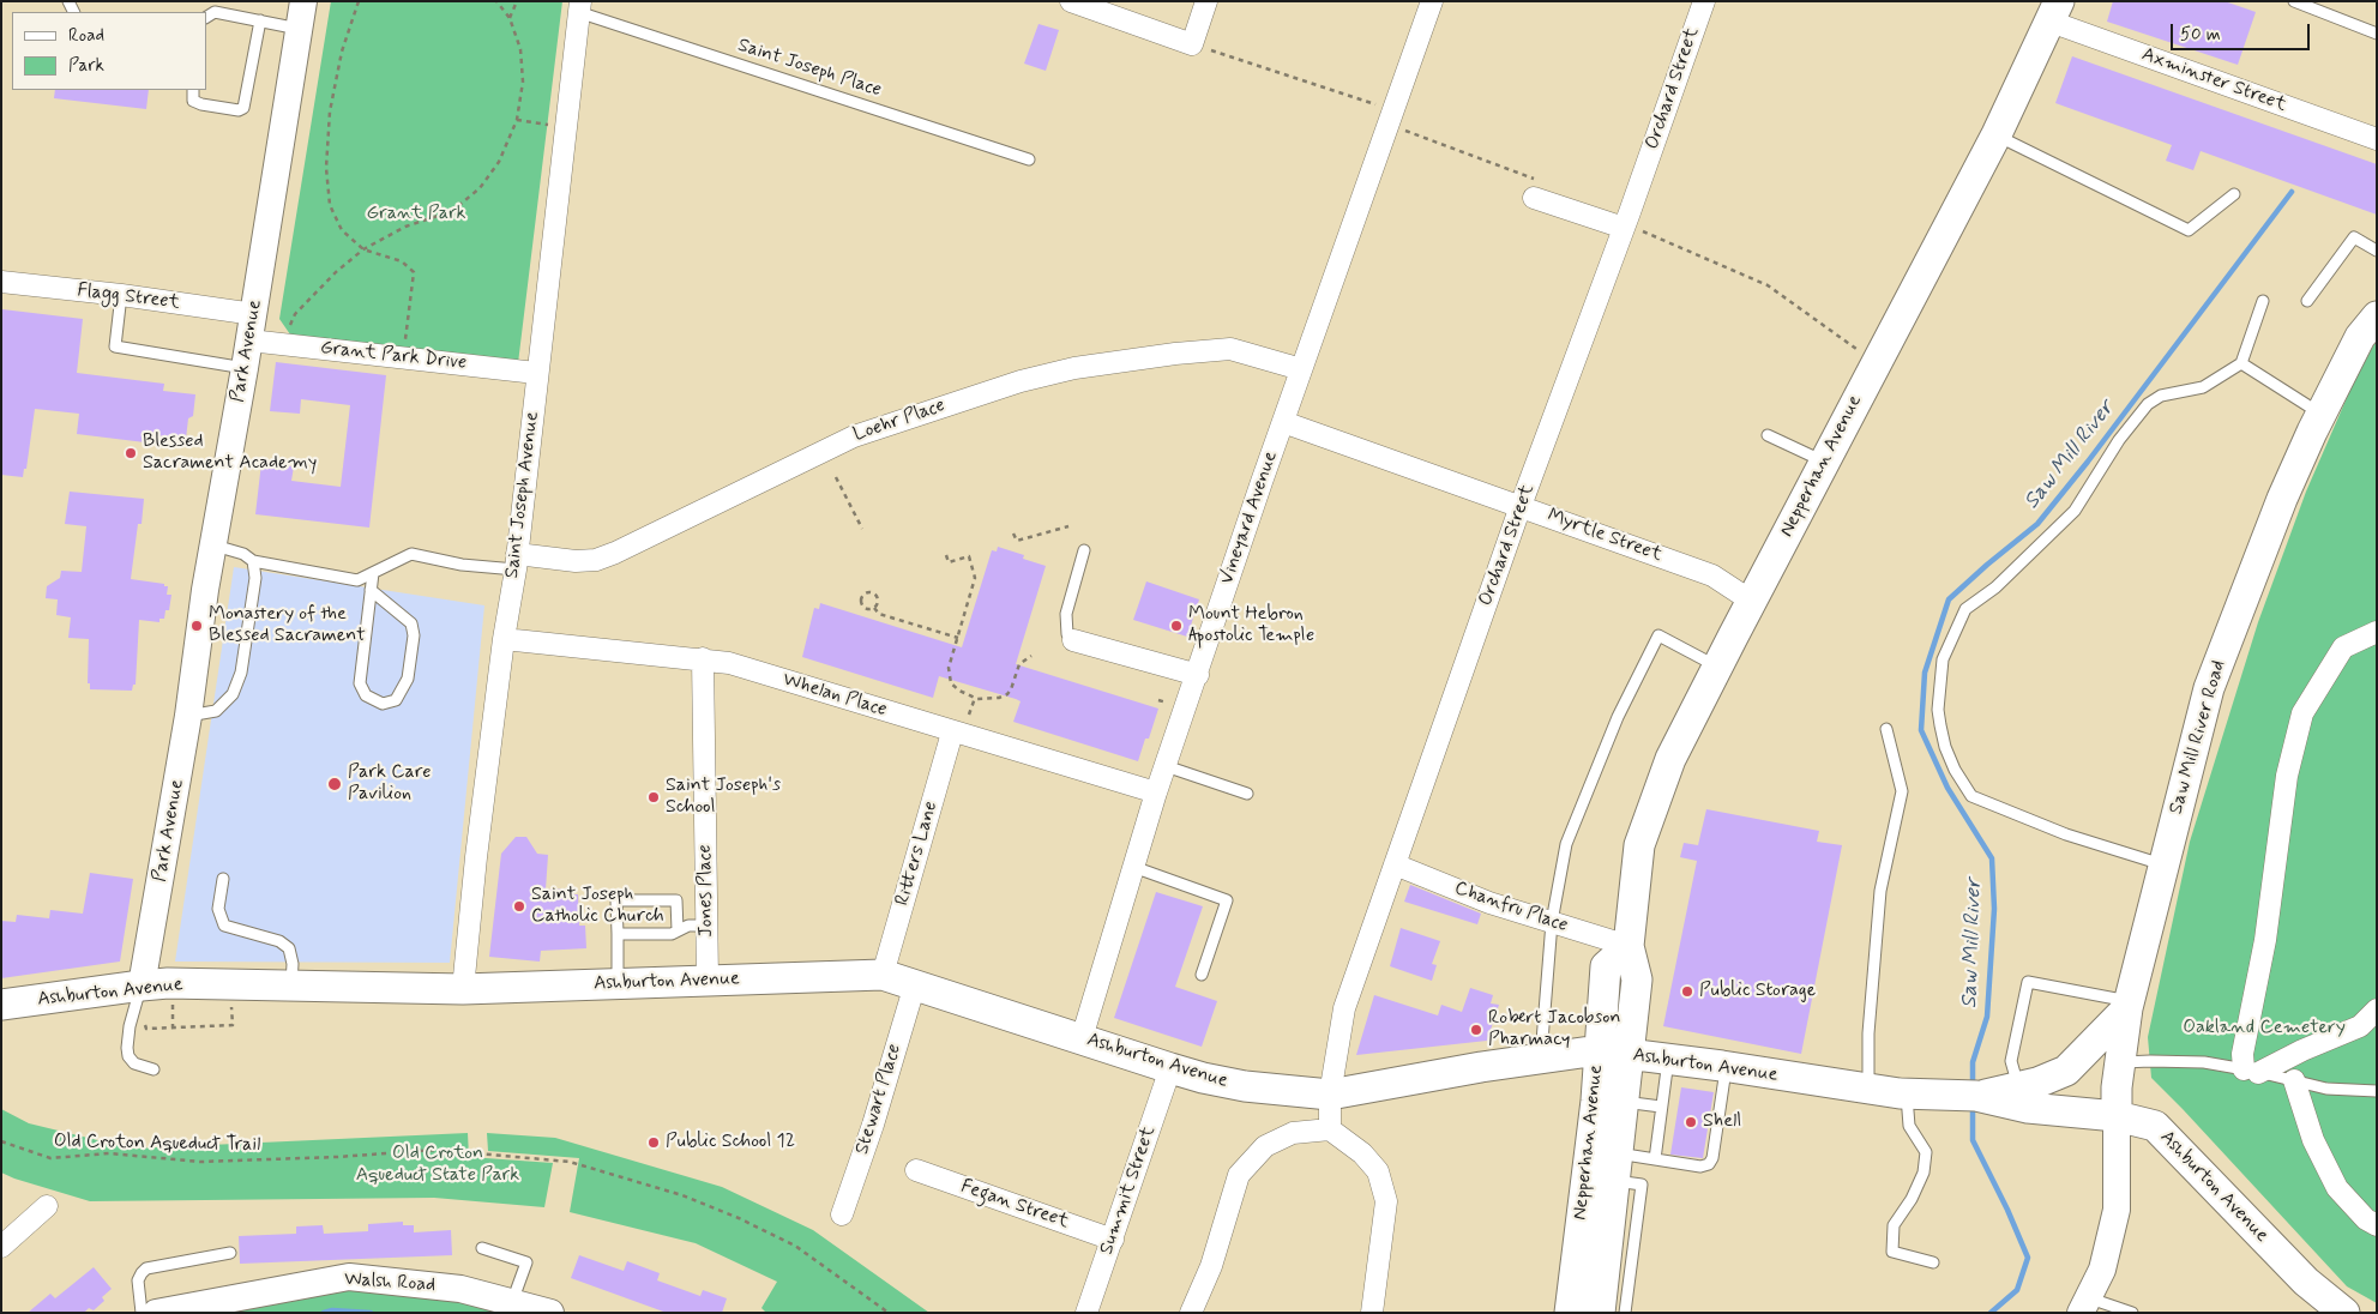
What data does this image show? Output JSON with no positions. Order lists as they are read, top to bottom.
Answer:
{
  "streets": {
    "main road": ["Nepperhan Avenue", "Saw Mill River Road", "Ashburton Avenue"],
    "street": [
      "Axminster Street",
      "Orchard Street",
      "Flagg Street",
      "Park Avenue",
      "Grant Park Drive",
      "Loehr Place",
      "Saint Joseph Avenue",
      "Vineyard Avenue",
      "Myrtle Street",
      "Whelan Place",
      "Ritters Lane",
      "Jones Place",
      "Chanfru Place",
      "Stewart Place",
      "Summit Street",
      "Fegan Street",
      "Walsh Road"
    ],
    "lane": ["Saint Joseph Place"],
    "path": ["Old Croton Aqueduct Trail"]
  },
  "crossings": [
    ["Saint Joseph Place", "Saint Joseph Avenue"],
    ["Axminster Street", "Nepperhan Avenue"],
    ["Orchard Street", "Myrtle Street"],
    ["Orchard Street", "Chanfru Place"],
    ["Orchard Street", "Ashburton Avenue"],
    ["Flagg Street", "Park Avenue"],
    ["Park Avenue", "Grant Park Drive"],
    ["Park Avenue", "Ashburton Avenue"],
    ["Grant Park Drive", "Saint Joseph Avenue"],
    ["Loehr Place", "Saint Joseph Avenue"],
    ["Loehr Place", "Vineyard Avenue"],
    ["Nepperhan Avenue", "Myrtle Street"],
    ["Nepperhan Avenue", "Chanfru Place"],
    ["Nepperhan Avenue", "Ashburton Avenue"],
    ["Saint Joseph Avenue", "Whelan Place"],
    ["Saint Joseph Avenue", "Ashburton Avenue"],
    ["Vineyard Avenue", "Myrtle Street"],
    ["Vineyard Avenue", "Whelan Place"],
    ["Vineyard Avenue", "Ashburton Avenue"],
    ["Whelan Place", "Ritters Lane"],
    ["Whelan Place", "Jones Place"],
    ["Saw Mill River Road", "Ashburton Avenue"],
    ["Ritters Lane", "Ashburton Avenue"],
    ["Jones Place", "Ashburton Avenue"],
    ["Ashburton Avenue", "Stewart Place"],
    ["Ashburton Avenue", "Summit Street"],
    ["Summit Street", "Fegan Street"]
  ],
  "water": ["Saw Mill River"],
  "parks": ["Grant Park", "Oakland Cemetery", "Old Croton Aqueduct State Park"],
  "places": [
    "Blessed Sacrament Academy",
    "Monastery of the Blessed Sacrament",
    "Mount Hebron Apostolic Temple",
    "Park Care Pavilion",
    "Saint Joseph's School",
    "Saint Joseph Catholic Church",
    "Public Storage",
    "Robert Jacobson Pharmacy",
    "Shell",
    "Public School 12"
  ],
  "legend": ["Road", "Park"],
  "scale_bar": "50 m"
}
